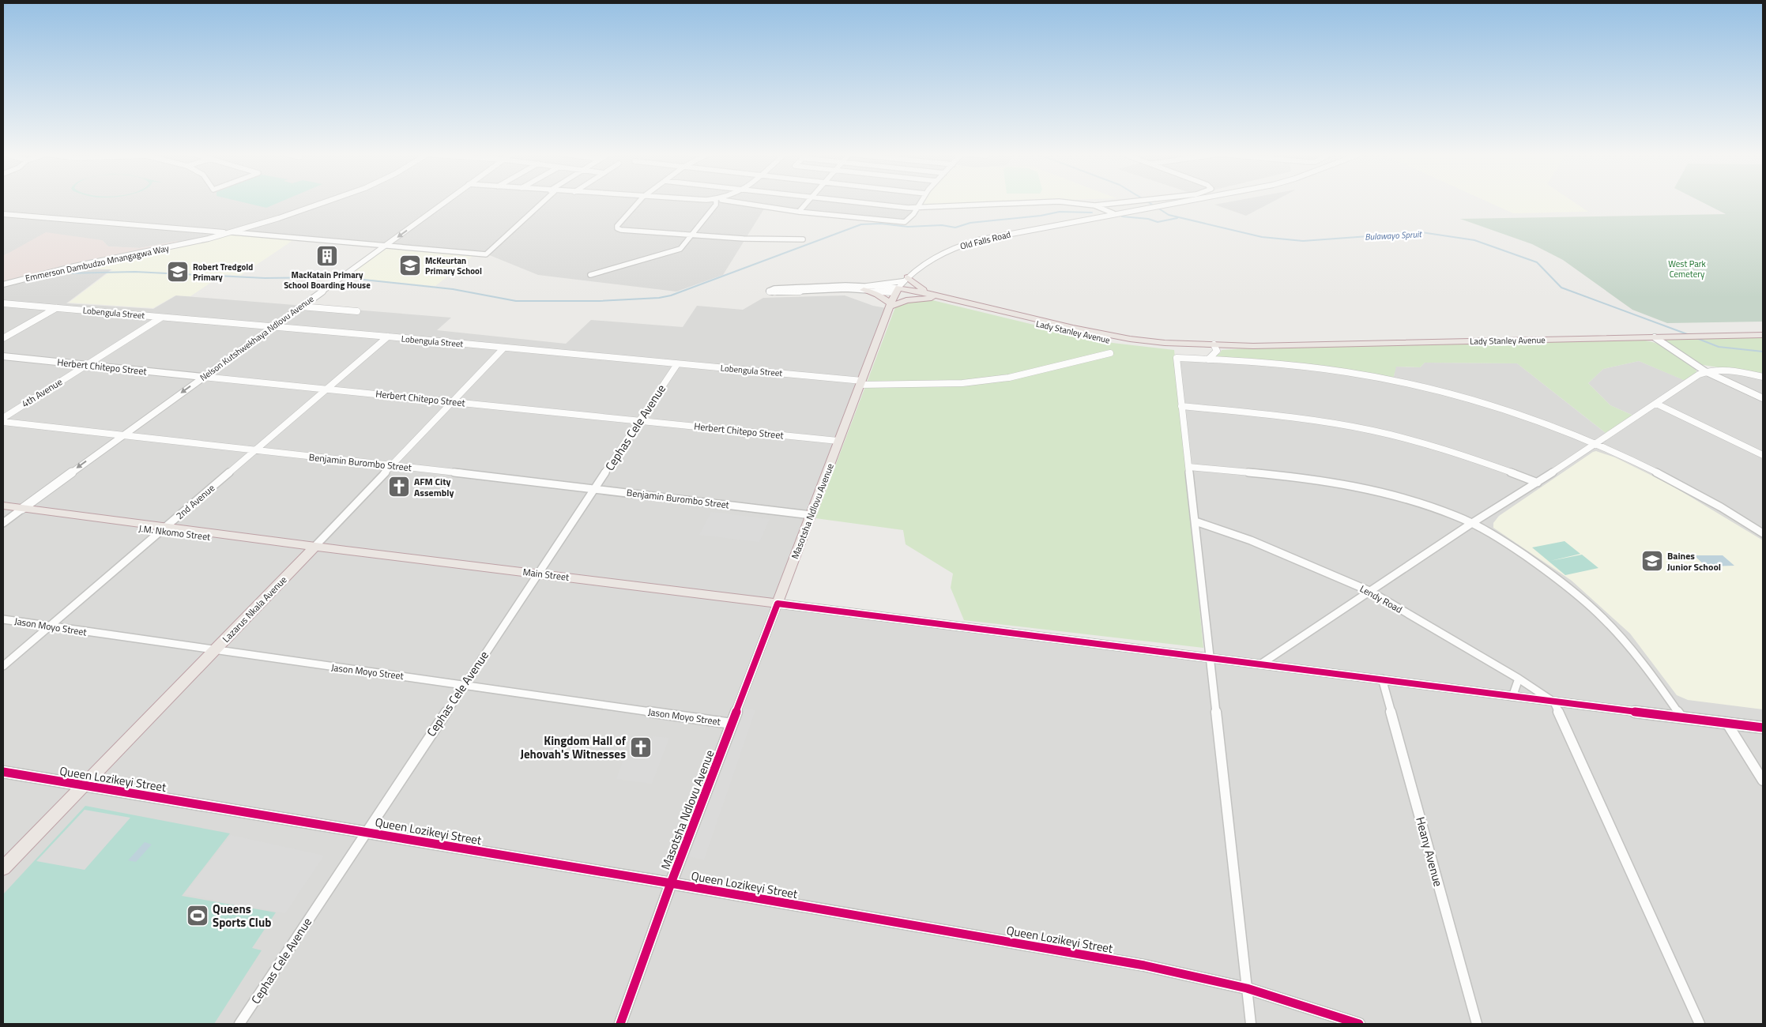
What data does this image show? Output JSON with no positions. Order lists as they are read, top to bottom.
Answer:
{
  "streets": {
    "highway": [
      "Lady Stanley Avenue",
      "Masotsha Ndlovu Avenue",
      "J.M. Nkomo Street",
      "Main Street",
      "Lazarus Nkala Avenue"
    ],
    "street": [
      "Old Falls Road",
      "Emmerson Dambudzo Mnangagwa Way",
      "Lobengula Street",
      "Nelson Kutshwekhaya Ndlovu Avenue",
      "Herbert Chitepo Street",
      "4th Avenue",
      "Cephas Cele Avenue",
      "Benjamin Burombo Street",
      "2nd Avenue",
      "Lendy Road",
      "Jason Moyo Street",
      "Queen Lozikeyi Street",
      "Heany Avenue"
    ]
  },
  "crossings": [
    ["Old Falls Road", "Lady Stanley Avenue"],
    ["Old Falls Road", "Masotsha Ndlovu Avenue"],
    ["Lobengula Street", "Nelson Kutshwekhaya Ndlovu Avenue"],
    ["Lobengula Street", "4th Avenue"],
    ["Lobengula Street", "Cephas Cele Avenue"],
    ["Lobengula Street", "2nd Avenue"],
    ["Lobengula Street", "Masotsha Ndlovu Avenue"],
    ["Lobengula Street", "Lazarus Nkala Avenue"],
    ["Lady Stanley Avenue", "Masotsha Ndlovu Avenue"],
    ["Nelson Kutshwekhaya Ndlovu Avenue", "Herbert Chitepo Street"],
    ["Nelson Kutshwekhaya Ndlovu Avenue", "Benjamin Burombo Street"],
    ["Nelson Kutshwekhaya Ndlovu Avenue", "J.M. Nkomo Street"],
    ["Herbert Chitepo Street", "4th Avenue"],
    ["Herbert Chitepo Street", "Cephas Cele Avenue"],
    ["Herbert Chitepo Street", "2nd Avenue"],
    ["Herbert Chitepo Street", "Masotsha Ndlovu Avenue"],
    ["Herbert Chitepo Street", "Lazarus Nkala Avenue"],
    ["Cephas Cele Avenue", "Benjamin Burombo Street"],
    ["Cephas Cele Avenue", "Main Street"],
    ["Cephas Cele Avenue", "Jason Moyo Street"],
    ["Cephas Cele Avenue", "Queen Lozikeyi Street"],
    ["Benjamin Burombo Street", "2nd Avenue"],
    ["Benjamin Burombo Street", "Masotsha Ndlovu Avenue"],
    ["Benjamin Burombo Street", "Lazarus Nkala Avenue"],
    ["2nd Avenue", "J.M. Nkomo Street"],
    ["2nd Avenue", "Jason Moyo Street"],
    ["Masotsha Ndlovu Avenue", "Main Street"],
    ["Masotsha Ndlovu Avenue", "Jason Moyo Street"],
    ["Masotsha Ndlovu Avenue", "Queen Lozikeyi Street"],
    ["J.M. Nkomo Street", "Main Street"],
    ["J.M. Nkomo Street", "Lazarus Nkala Avenue"],
    ["Lazarus Nkala Avenue", "Jason Moyo Street"],
    ["Lazarus Nkala Avenue", "Queen Lozikeyi Street"]
  ],
  "one_way": ["Nelson Kutshwekhaya Ndlovu Avenue"],
  "water": ["Bulawayo Spruit"],
  "parks": ["West Park Cemetery"],
  "places": {
    "building": ["MacKatain Primary School Boarding House"],
    "school or university": ["McKeurtan Primary School", "Robert Tredgold Primary", "Baines Junior School"],
    "church": ["AFM City Assembly", "Kingdom Hall of Jehovah's Witnesses"],
    "sports": ["Queens Sports Club"]
  }
}
